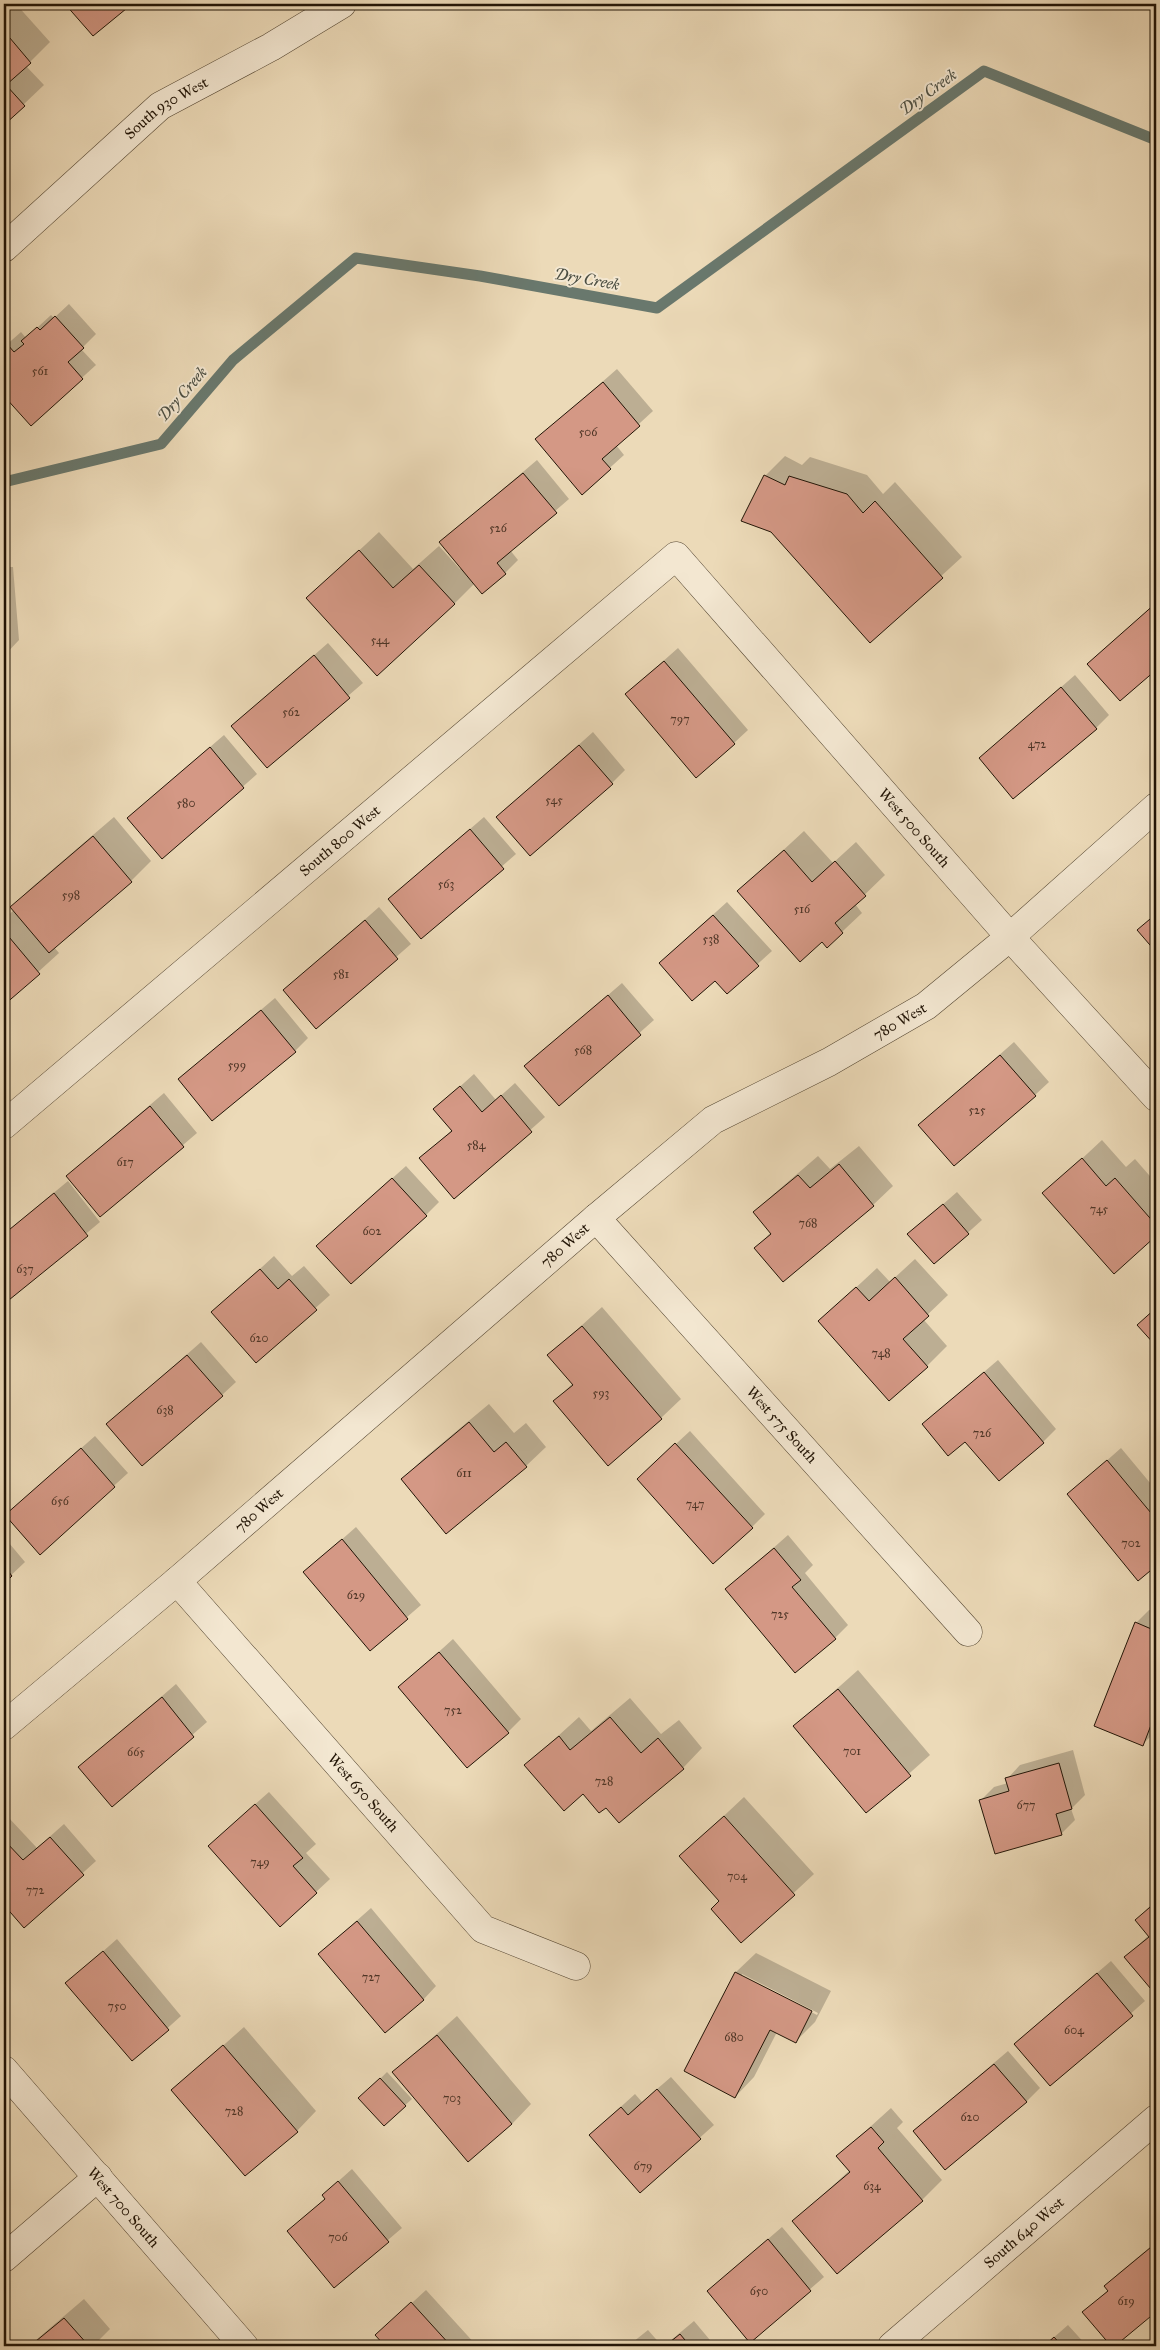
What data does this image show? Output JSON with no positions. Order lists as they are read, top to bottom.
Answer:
{
  "streets": {
    "street": [
      "South 930 West",
      "West 500 South",
      "South 800 West",
      "780 West",
      "West 575 South",
      "West 650 South",
      "West 700 South",
      "South 640 West"
    ]
  },
  "crossings": [
    ["West 500 South", "South 800 West"],
    ["West 500 South", "780 West"],
    ["780 West", "West 575 South"],
    ["780 West", "West 650 South"]
  ],
  "water": ["Dry Creek"],
  "house_numbers": [
    "561",
    "506",
    "526",
    "544",
    "562",
    "797",
    "472",
    "545",
    "580",
    "563",
    "598",
    "516",
    "538",
    "581",
    "568",
    "599",
    "525",
    "584",
    "617",
    "745",
    "768",
    "602",
    "637",
    "620",
    "748",
    "593",
    "638",
    "726",
    "611",
    "656",
    "747",
    "702",
    "629",
    "725",
    "752",
    "701",
    "665",
    "728",
    "677",
    "749",
    "704",
    "772",
    "727",
    "750",
    "604",
    "680",
    "703",
    "728",
    "620",
    "679",
    "634",
    "706",
    "650",
    "619"
  ]
}
